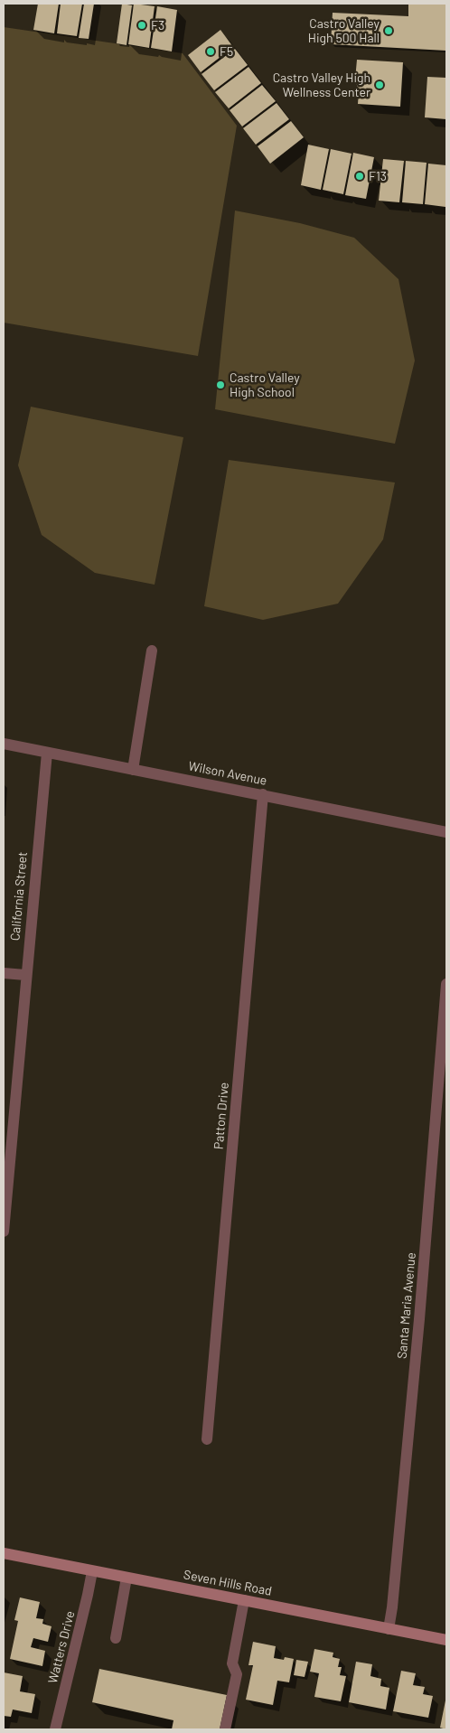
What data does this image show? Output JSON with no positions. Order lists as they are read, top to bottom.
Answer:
{
  "streets": {
    "street": [
      "Wilson Avenue",
      "California Street",
      "Patton Drive",
      "Santa Maria Avenue",
      "Seven Hills Road",
      "Watters Drive"
    ]
  },
  "crossings": [
    ["Wilson Avenue", "California Street"],
    ["Wilson Avenue", "Patton Drive"],
    ["Santa Maria Avenue", "Seven Hills Road"],
    ["Seven Hills Road", "Watters Drive"]
  ],
  "places": [
    "F3",
    "Castro Valley High 500 Hall",
    "F5",
    "Castro Valley High Wellness Center",
    "F13",
    "Castro Valley High School"
  ]
}
